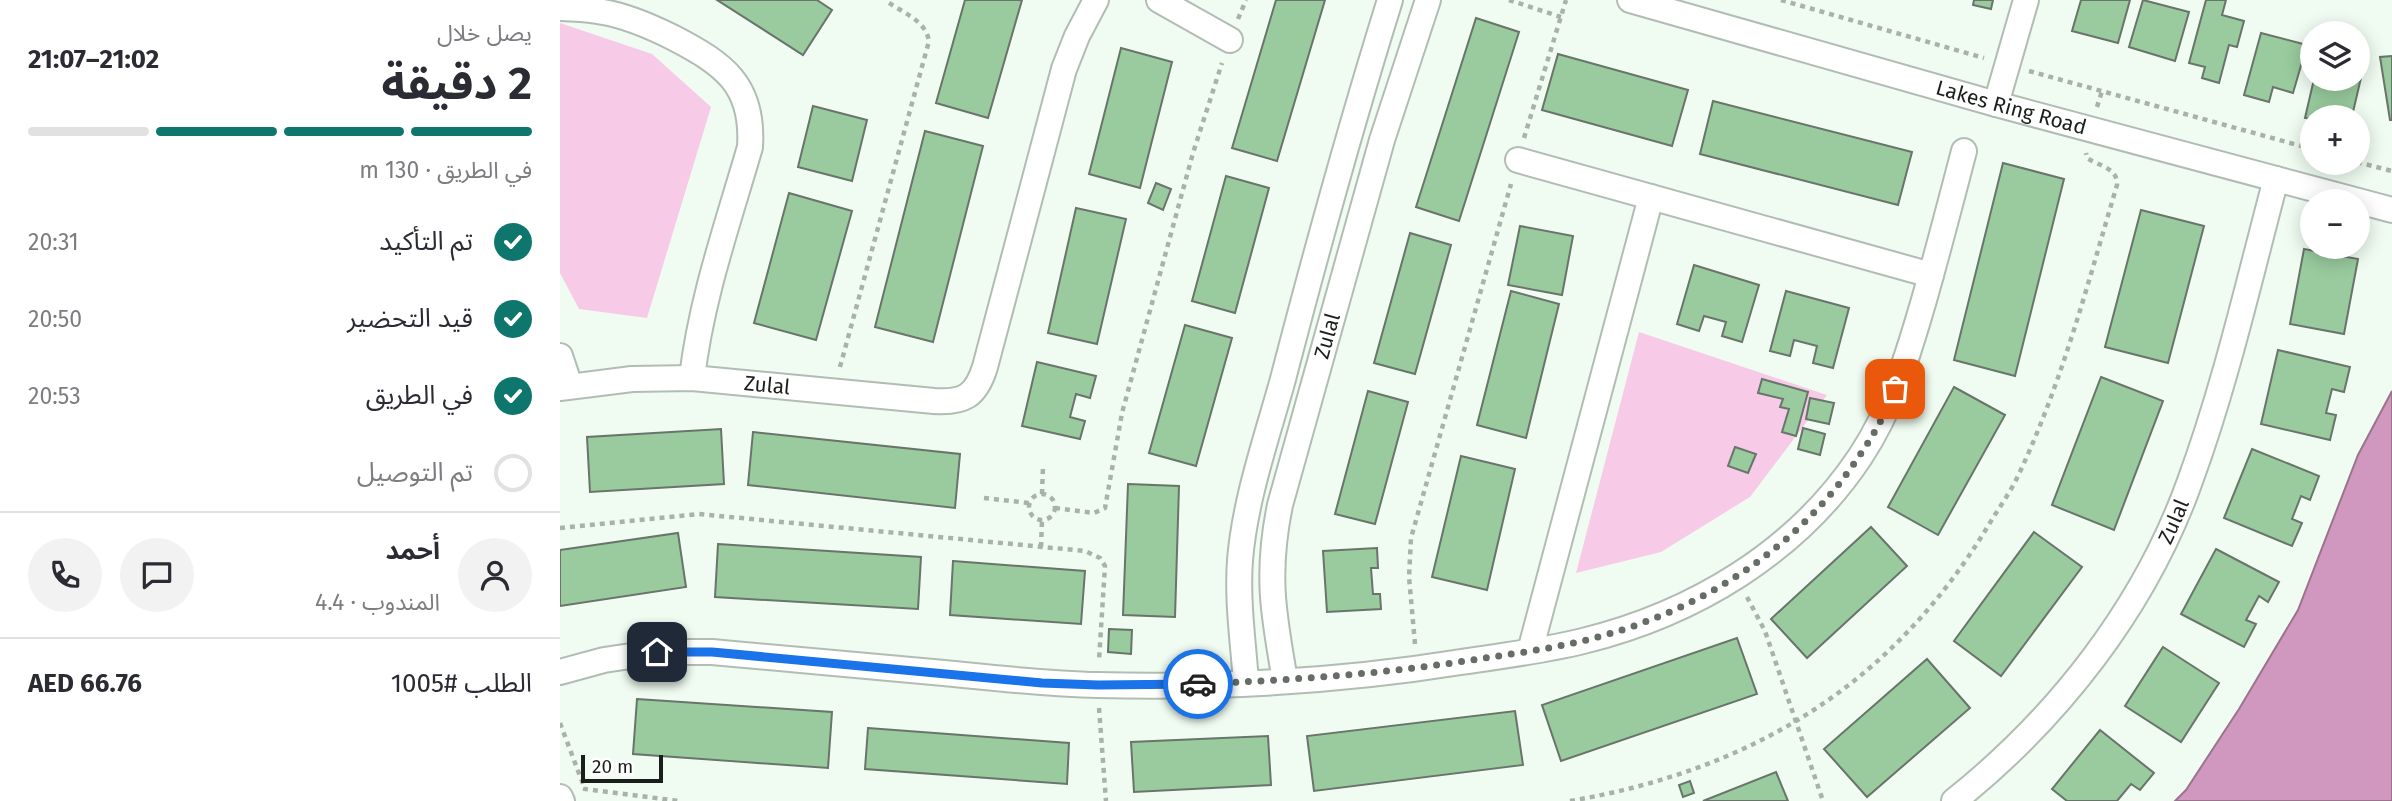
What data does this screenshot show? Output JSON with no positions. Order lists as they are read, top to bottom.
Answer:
{
  "streets": {
    "street": ["Lakes Ring Road", "Zulal"]
  },
  "crossings": [
    ["Lakes Ring Road", "Zulal"]
  ],
  "scale_bar": "20 m",
  "page": {
    "heading": ["2 دقيقة", "يصل خلال", "21:02–21:07"],
    "panel": [
      "أحمد",
      "المندوب · 4.4",
      "الطلب #1005",
      "AED 66.76"
    ],
    "map_buttons": ["+", "−"],
    "bar": "في الطريق · 130 m",
    "list": [
      ["تم التأكيد", "20:31"],
      ["قيد التحضير", "20:50"],
      ["في الطريق", "20:53"],
      "تم التوصيل"
    ],
    "scale": "20 m"
  }
}
